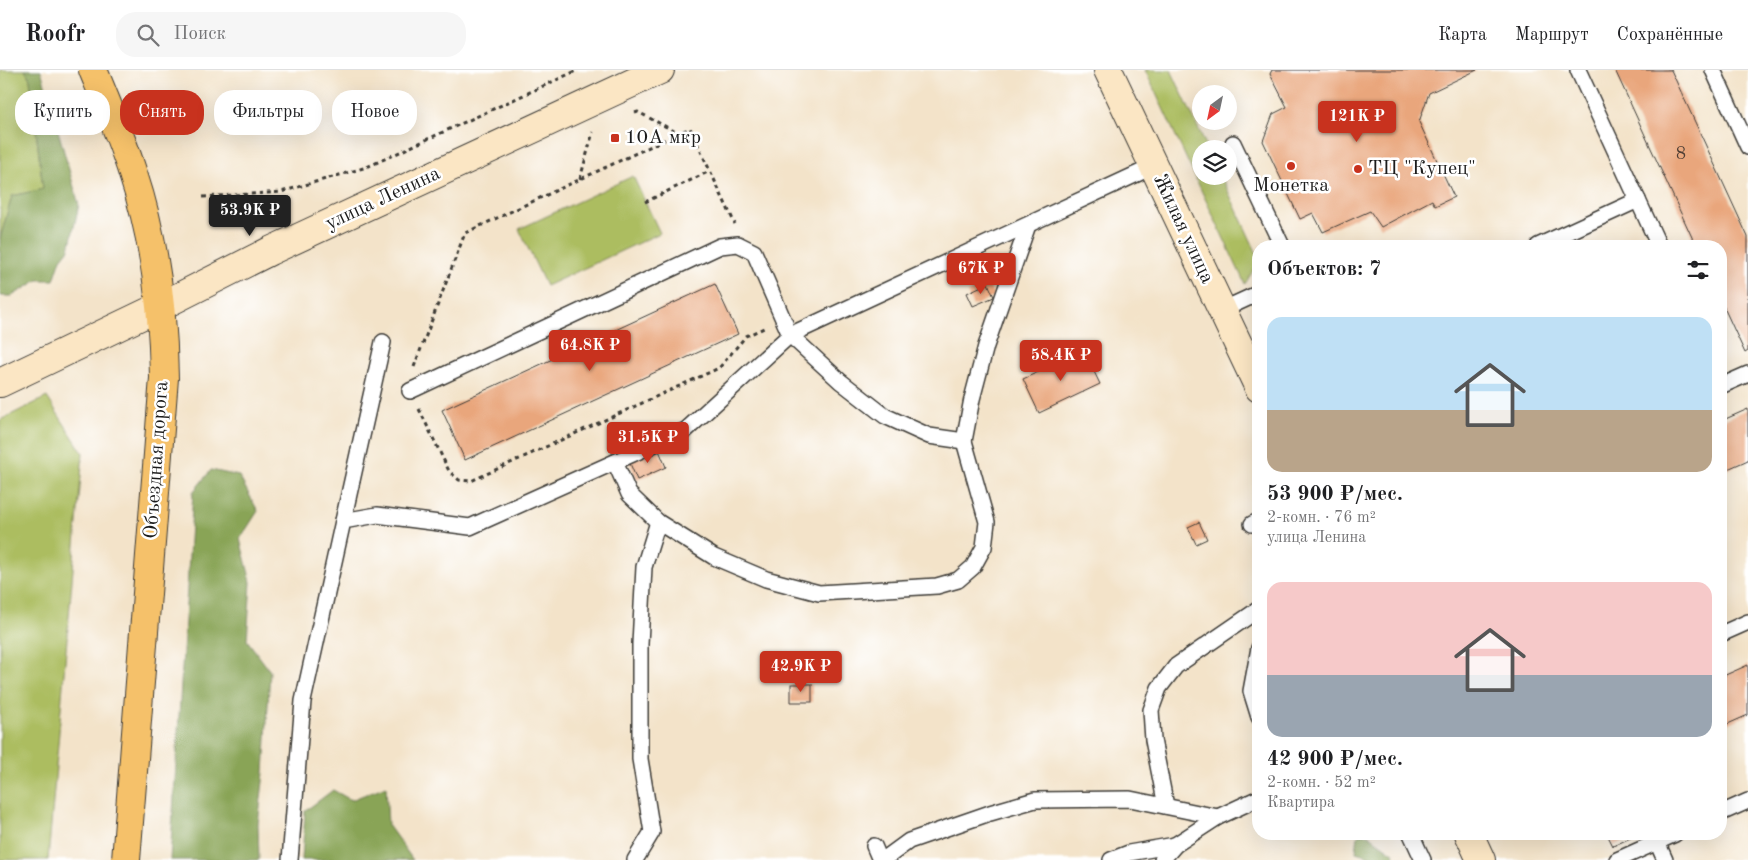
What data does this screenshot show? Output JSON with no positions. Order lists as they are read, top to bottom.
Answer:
{
  "streets": {
    "main road": ["улица Ленина", "Жилая улица", "Объездная дорога"]
  },
  "crossings": [
    ["улица Ленина", "Объездная дорога"]
  ],
  "places": {
    "transit": ["10А мкр"],
    "other": ["Монетка", "ТЦ \"Купец\""]
  },
  "house_numbers": ["8"],
  "north": "bottom left",
  "page": {
    "header": "Roofr",
    "search": "Поиск",
    "nav": ["Карта", "Маршрут", "Сохранённые"],
    "chip": [
      "Купить",
      "Снять",
      "Фильтры",
      "Новое"
    ],
    "price": [
      "121K ₽",
      "53.9K ₽",
      "67K ₽",
      "64.8K ₽",
      "58.4K ₽",
      "31.5K ₽",
      "42.9K ₽"
    ],
    "heading": "Объектов: 7",
    "list": [
      {
        "name": "53 900 ₽/мес.",
        "note": "2-комн. · 76 m² · улица Ленина"
      },
      {
        "name": "42 900 ₽/мес.",
        "note": "2-комн. · 52 m² · Квартира"
      }
    ]
  }
}
